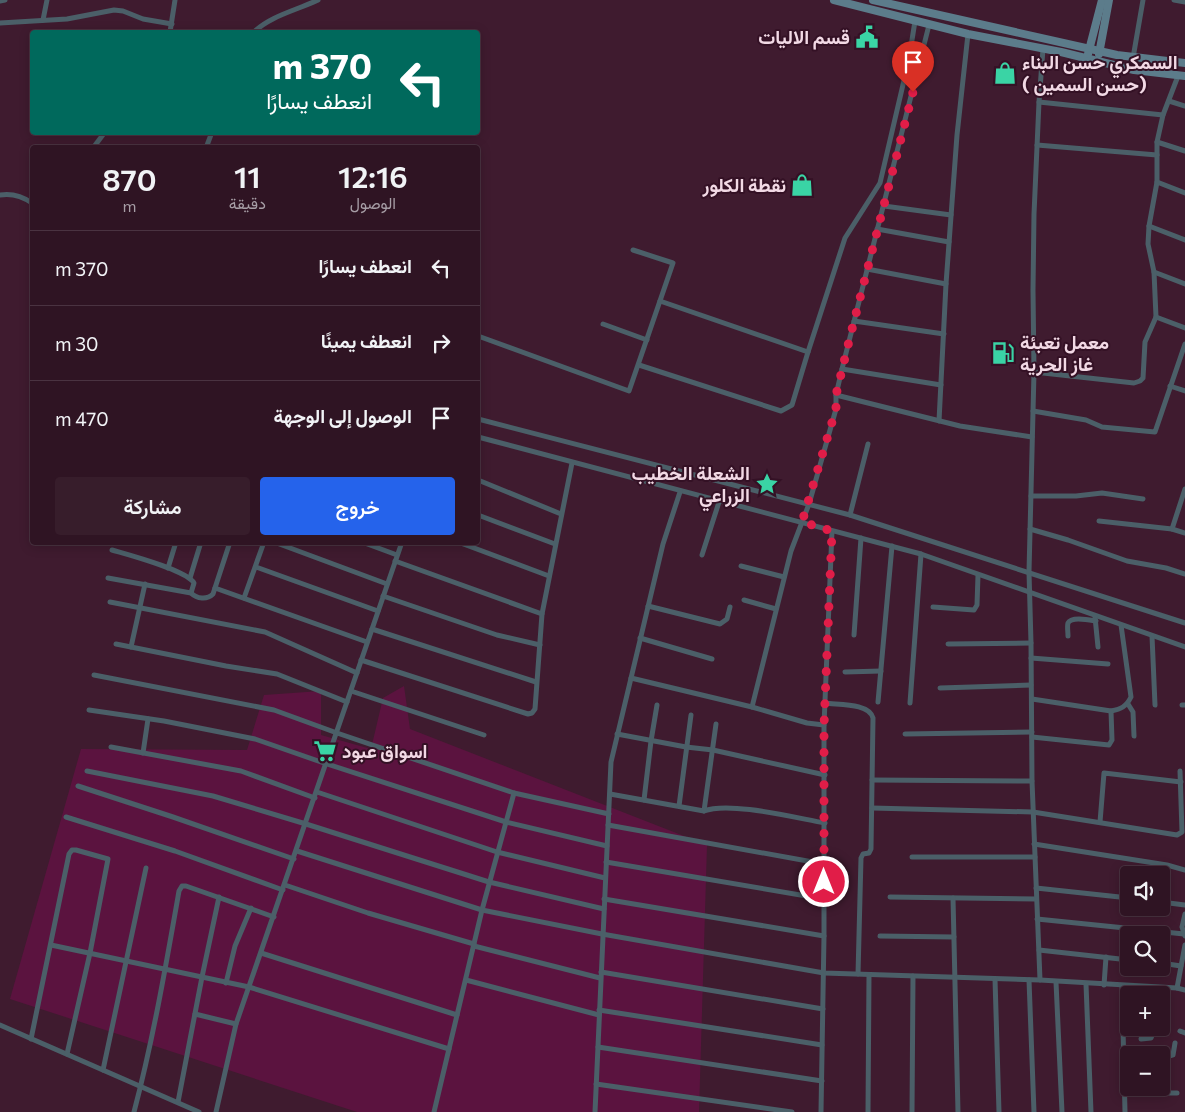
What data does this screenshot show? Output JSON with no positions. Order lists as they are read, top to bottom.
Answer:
{
  "places": {
    "public building": ["قسم الاليات"],
    "shop": ["السمكري حسن البناء ( حسن السمين)", "نقطة الكلور"],
    "fuel station": ["معمل تعبئة غاز الحرية"],
    "place": ["الشعلة الخطيب الزراعي"],
    "supermarket": ["اسواق عبود"]
  },
  "page": {
    "turn": ["370 m", "انعطف يسارًا"],
    "eta": [
      "12:16",
      "الوصول",
      "11",
      "دقيقة",
      "870",
      "m"
    ],
    "list": [
      {
        "name": "انعطف يسارًا",
        "value": "370 m"
      },
      {
        "name": "انعطف يمينًا",
        "value": "30 m"
      },
      {
        "name": "الوصول إلى الوجهة",
        "value": "470 m"
      }
    ],
    "buttons": ["خروج", "مشاركة"],
    "map_buttons": ["+", "−"]
  }
}
